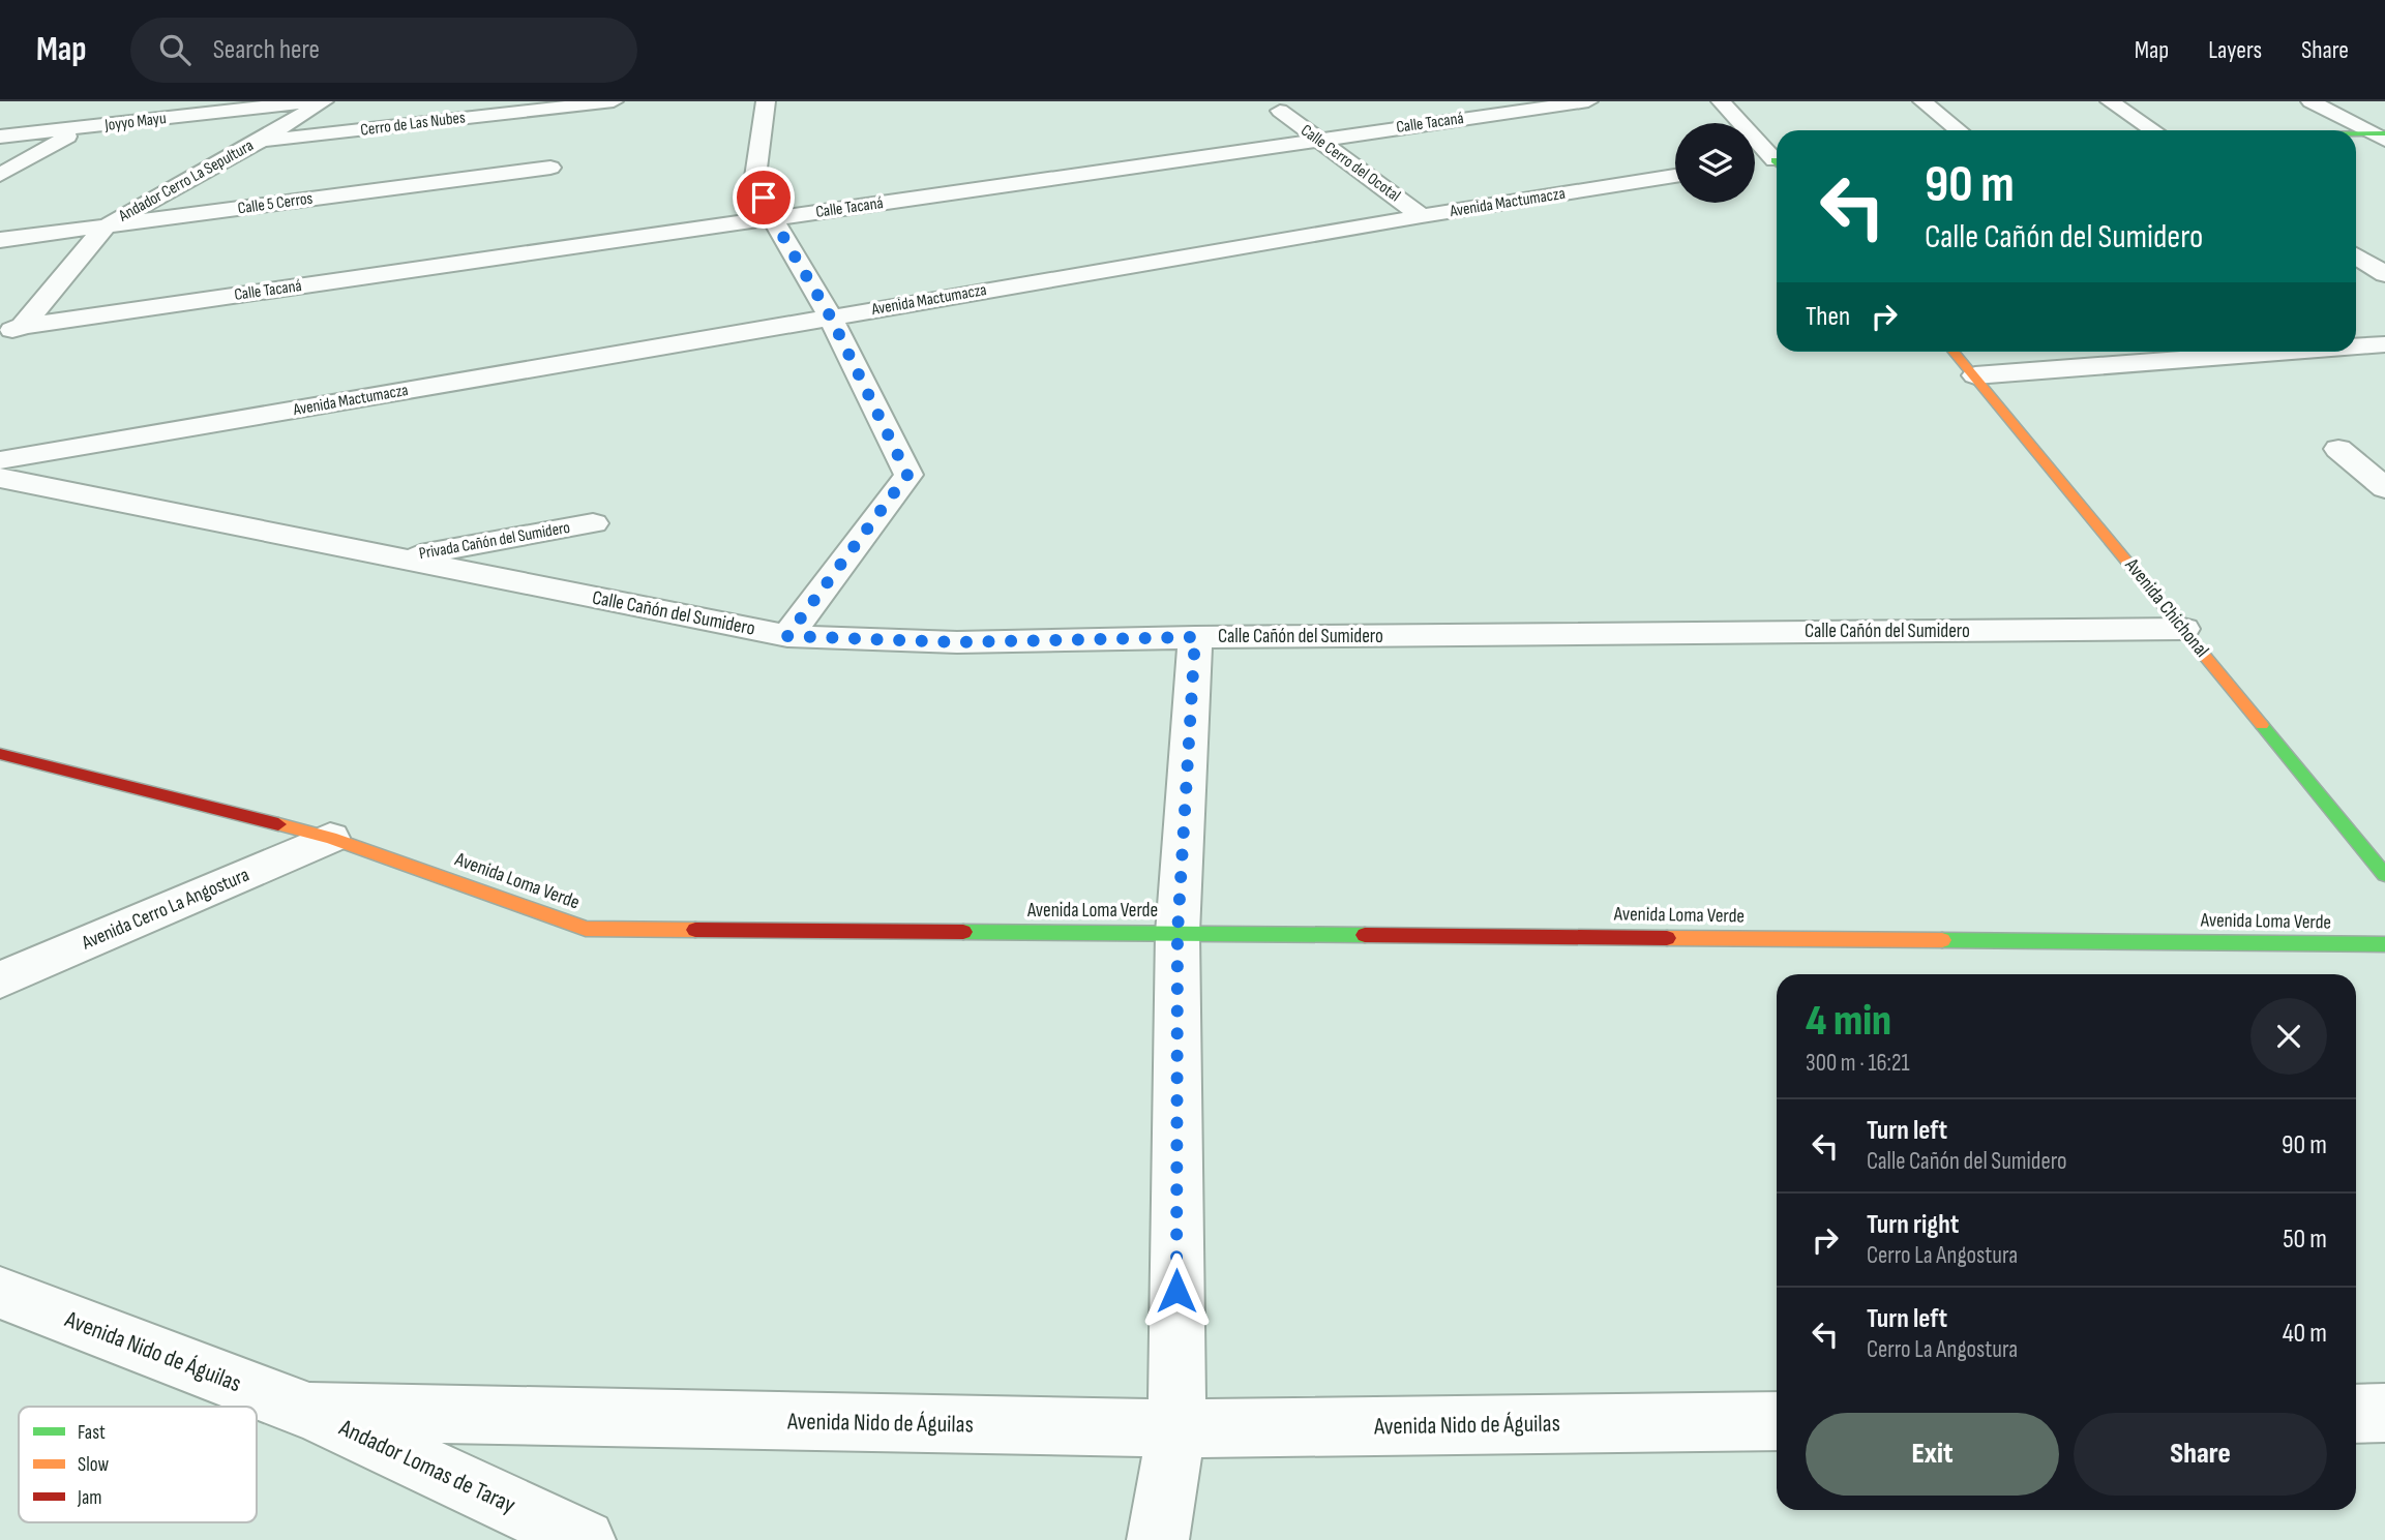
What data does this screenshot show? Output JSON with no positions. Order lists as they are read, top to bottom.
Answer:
{
  "streets": {
    "street": [
      "Joyyo Mayu",
      "Calle Tacaná",
      "Cerro de Las Nubes",
      "Calle Cerro del Ocotal",
      "Andador Cerro La Sepultura",
      "Avenida Mactumacza",
      "Calle 5 Cerros",
      "Privada Cañón del Sumidero",
      "Avenida Chichonal",
      "Calle Cañón del Sumidero",
      "Avenida Loma Verde",
      "Avenida Cerro La Angostura",
      "Avenida Nido de Águilas",
      "Andador Lomas de Taray"
    ]
  },
  "crossings": [
    ["Calle Tacaná", "Calle Cerro del Ocotal"],
    ["Calle Tacaná", "Andador Cerro La Sepultura"],
    ["Cerro de Las Nubes", "Andador Cerro La Sepultura"],
    ["Calle Cerro del Ocotal", "Avenida Mactumacza"],
    ["Andador Cerro La Sepultura", "Calle 5 Cerros"],
    ["Privada Cañón del Sumidero", "Calle Cañón del Sumidero"],
    ["Avenida Chichonal", "Calle Cañón del Sumidero"],
    ["Avenida Loma Verde", "Avenida Cerro La Angostura"],
    ["Avenida Nido de Águilas", "Andador Lomas de Taray"]
  ],
  "legend": ["Fast", "Slow", "Jam"],
  "page": {
    "header": "Map",
    "search": "Search here",
    "nav": ["Map", "Layers", "Share"],
    "turn": ["90 m", "Calle Cañón del Sumidero"],
    "then": "Then",
    "heading": ["4 min", "300 m · 16:21"],
    "list": [
      {
        "name": "Turn left",
        "note": "Calle Cañón del Sumidero",
        "value": "90 m"
      },
      {
        "name": "Turn right",
        "note": "Cerro La Angostura",
        "value": "50 m"
      },
      {
        "name": "Turn left",
        "note": "Cerro La Angostura",
        "value": "40 m"
      }
    ],
    "buttons": ["Exit", "Share"]
  }
}
